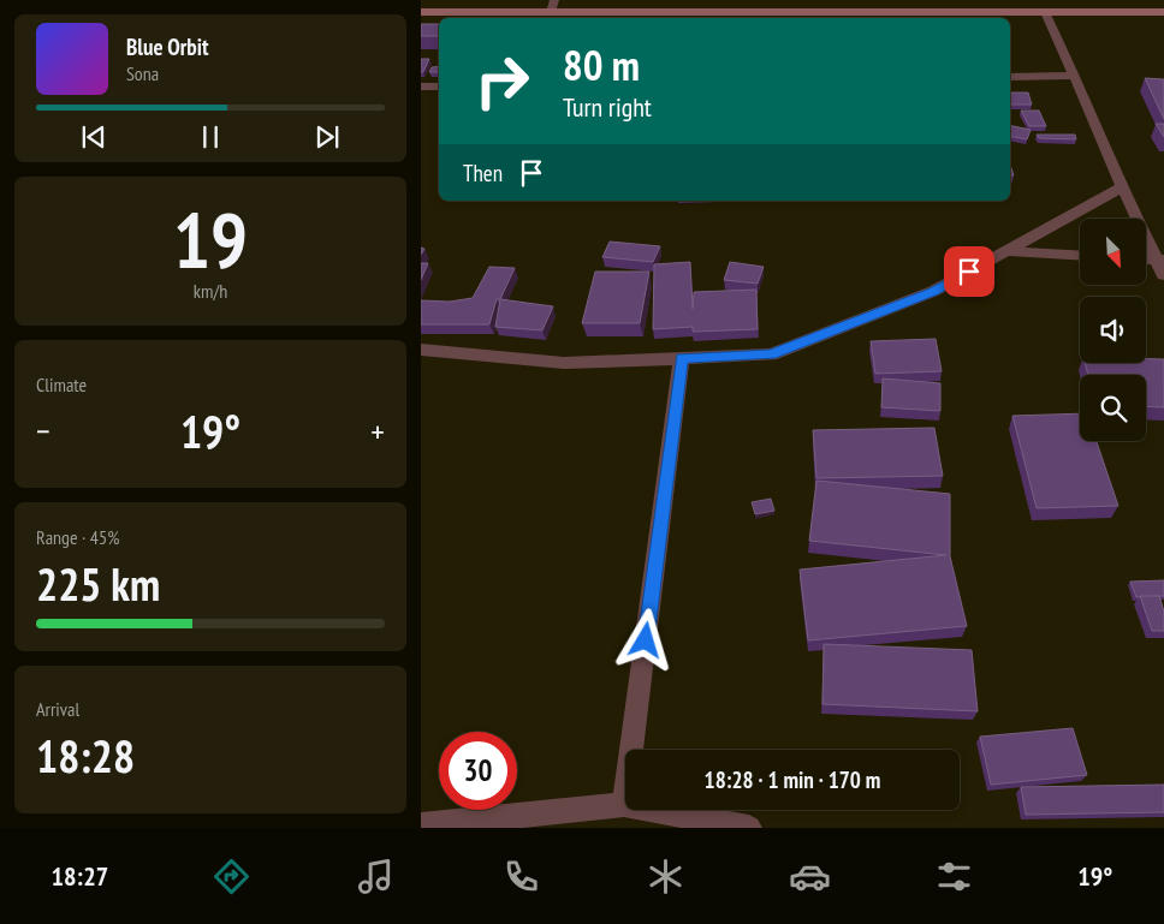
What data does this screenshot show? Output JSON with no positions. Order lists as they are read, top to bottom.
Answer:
{
  "north": "bottom right",
  "page": {
    "turn": ["80 m", "Turn right"],
    "song": ["Blue Orbit", "Sona"],
    "then": "Then",
    "tile": [
      ["19", "km/h"],
      "Climate",
      ["Range · 45%", "225 km"],
      ["Arrival", "18:28"]
    ],
    "heat": ["−", "19°", "+"],
    "limit": "30",
    "trip": "18:28 · 1 min · 170 m",
    "tabs": ["18:27", "19°"]
  }
}
